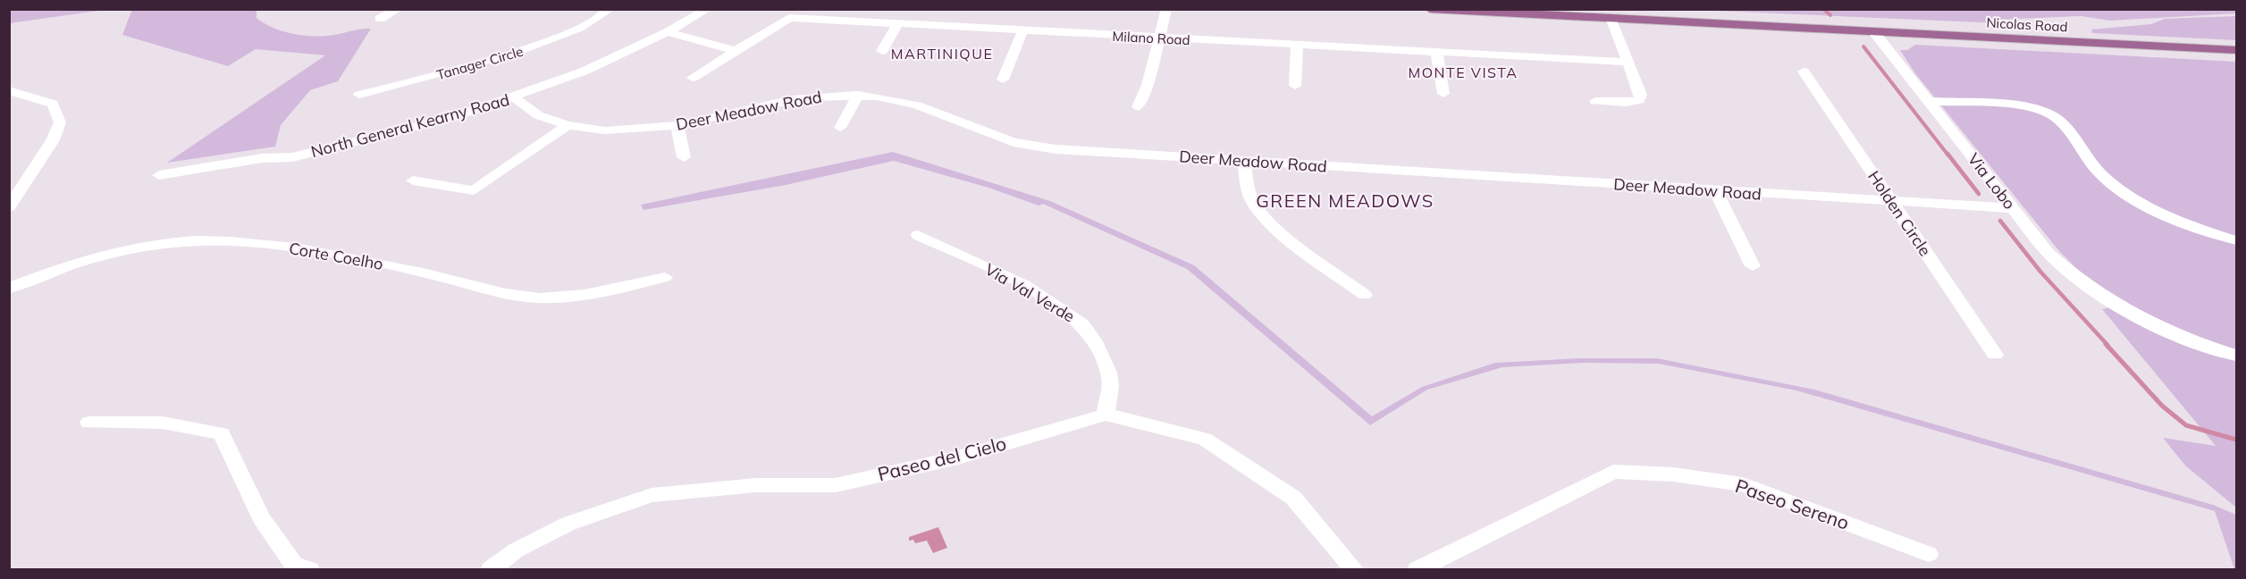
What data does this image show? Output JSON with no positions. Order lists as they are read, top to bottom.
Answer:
{
  "streets": {
    "main road": ["Nicolas Road"],
    "street": [
      "Milano Road",
      "Tanager Circle",
      "Deer Meadow Road",
      "North General Kearny Road",
      "Via Lobo",
      "Holden Circle",
      "Corte Coelho",
      "Via Val Verde",
      "Paseo del Cielo",
      "Paseo Sereno"
    ]
  },
  "crossings": [
    ["Nicolas Road", "Via Lobo"],
    ["Deer Meadow Road", "North General Kearny Road"],
    ["Deer Meadow Road", "Via Lobo"],
    ["Deer Meadow Road", "Holden Circle"],
    ["Via Val Verde", "Paseo del Cielo"]
  ],
  "districts": ["MARTINIQUE", "MONTE VISTA", "GREEN MEADOWS"]
}
